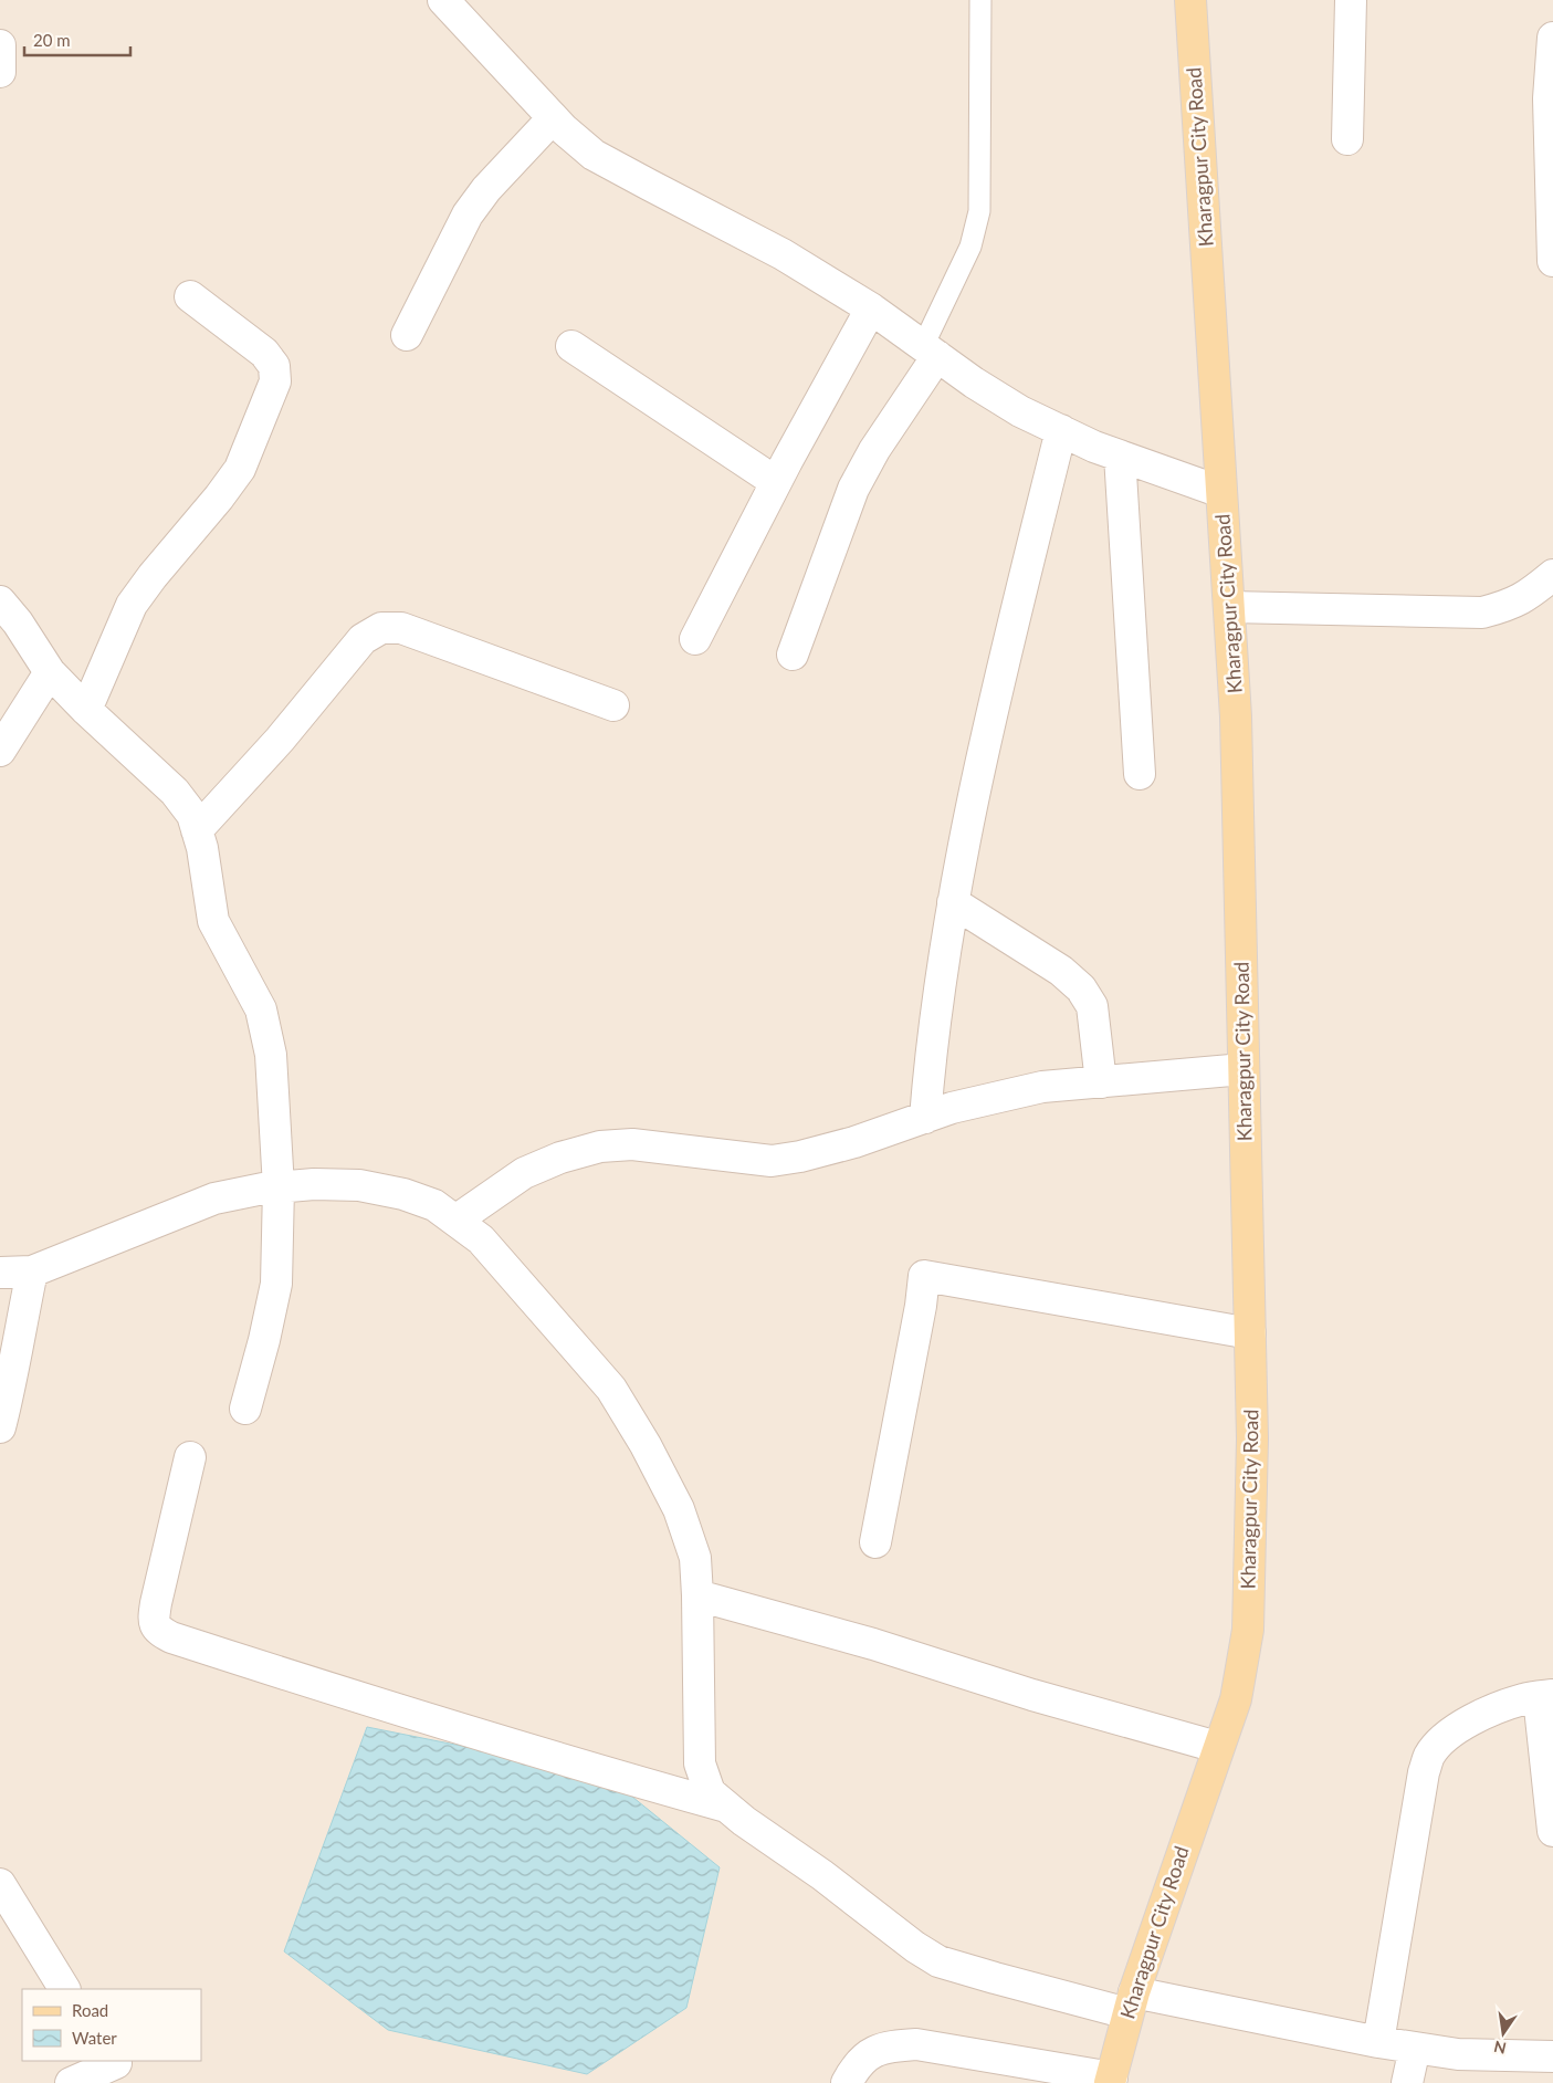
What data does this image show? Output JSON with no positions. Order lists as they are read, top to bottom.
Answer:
{
  "streets": {
    "main road": ["Kharagpur City Road"]
  },
  "legend": ["Road", "Water"],
  "scale_bar": "20 m",
  "north": "bottom"
}
